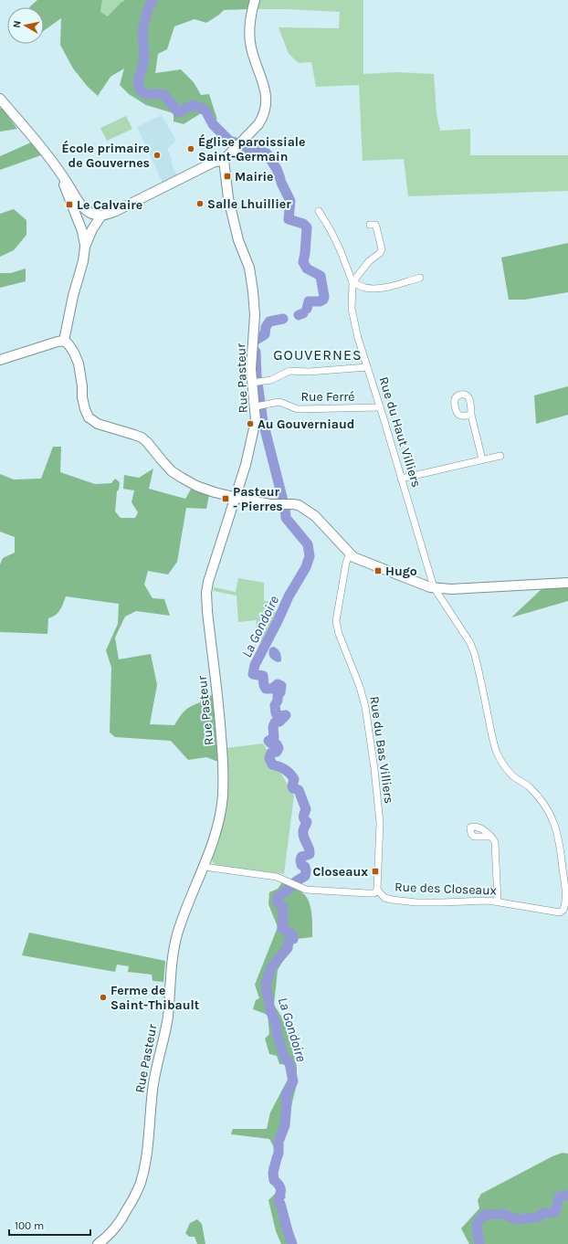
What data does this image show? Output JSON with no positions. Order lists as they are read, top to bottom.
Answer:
{
  "streets": {
    "street": [
      "Rue Pasteur",
      "Rue Ferré",
      "Rue du Haut Villiers",
      "Rue du Bas Villiers",
      "Rue des Closeaux"
    ]
  },
  "crossings": [
    ["Rue Pasteur", "Rue Ferré"],
    ["Rue Pasteur", "Rue des Closeaux"],
    ["Rue Ferré", "Rue du Haut Villiers"],
    ["Rue du Haut Villiers", "Rue des Closeaux"],
    ["Rue du Bas Villiers", "Rue des Closeaux"]
  ],
  "districts": ["GOUVERNES"],
  "water": ["La Gondoire"],
  "places": {
    "other": [
      "Église paroissiale Saint-Germain",
      "École primaire de Gouvernes",
      "Salle Lhuillier",
      "Au Gouverniaud",
      "Ferme de Saint-Thibault"
    ],
    "transit": [
      "Mairie",
      "Le Calvaire",
      "Pasteur - Pierres",
      "Hugo",
      "Closeaux"
    ]
  },
  "scale_bar": "100 m",
  "north": "left"
}
